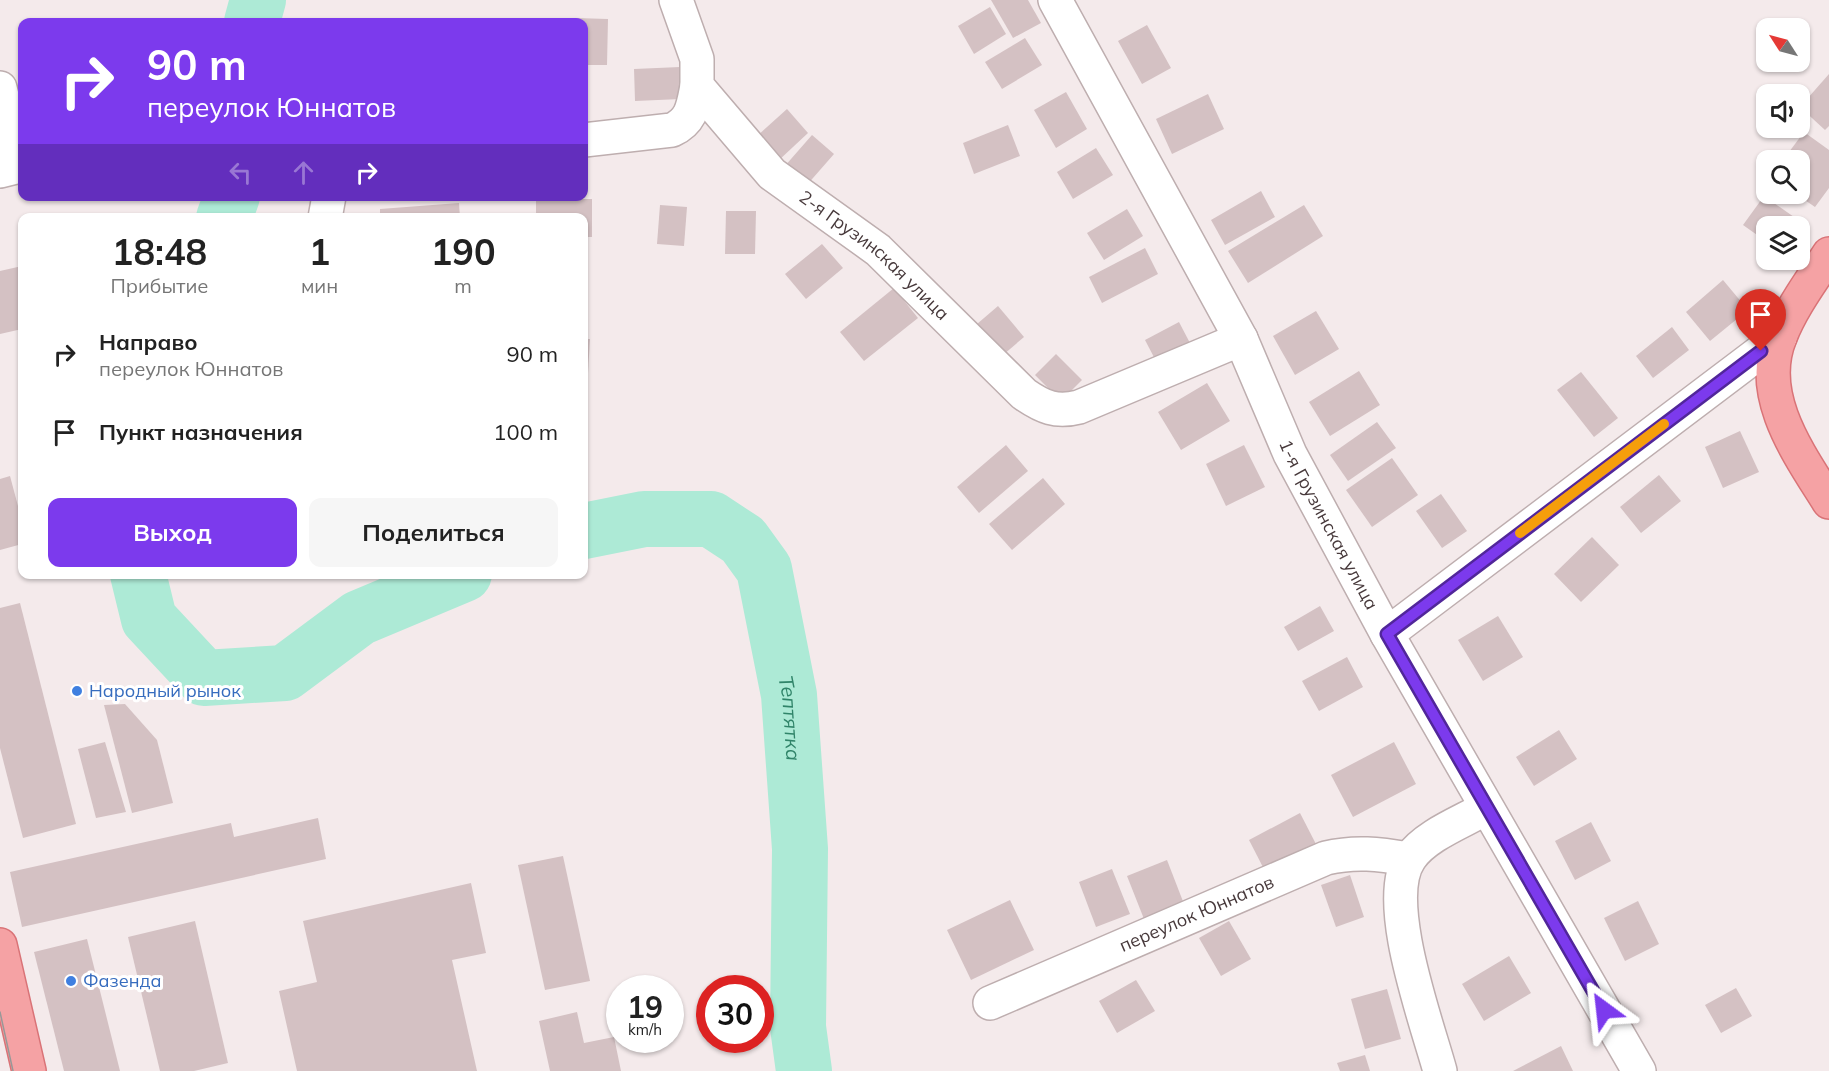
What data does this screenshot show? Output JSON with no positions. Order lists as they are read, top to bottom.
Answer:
{
  "streets": {
    "street": ["2-я Грузинская улица", "1-я Грузинская улица", "переулок Юннатов"]
  },
  "crossings": [
    ["2-я Грузинская улица", "1-я Грузинская улица"]
  ],
  "water": ["Тептятка"],
  "places": ["Народный рынок", "Фазенда"],
  "north": "top left",
  "page": {
    "turn": ["90 m", "переулок Юннатов"],
    "eta": [
      "18:48",
      "Прибытие",
      "1",
      "мин",
      "190",
      "m"
    ],
    "list": [
      {
        "name": "Направо",
        "note": "переулок Юннатов",
        "value": "90 m"
      },
      {
        "name": "Пункт назначения",
        "value": "100 m"
      }
    ],
    "buttons": ["Выход", "Поделиться"],
    "speed": "19 km/h",
    "limit": "30"
  }
}
